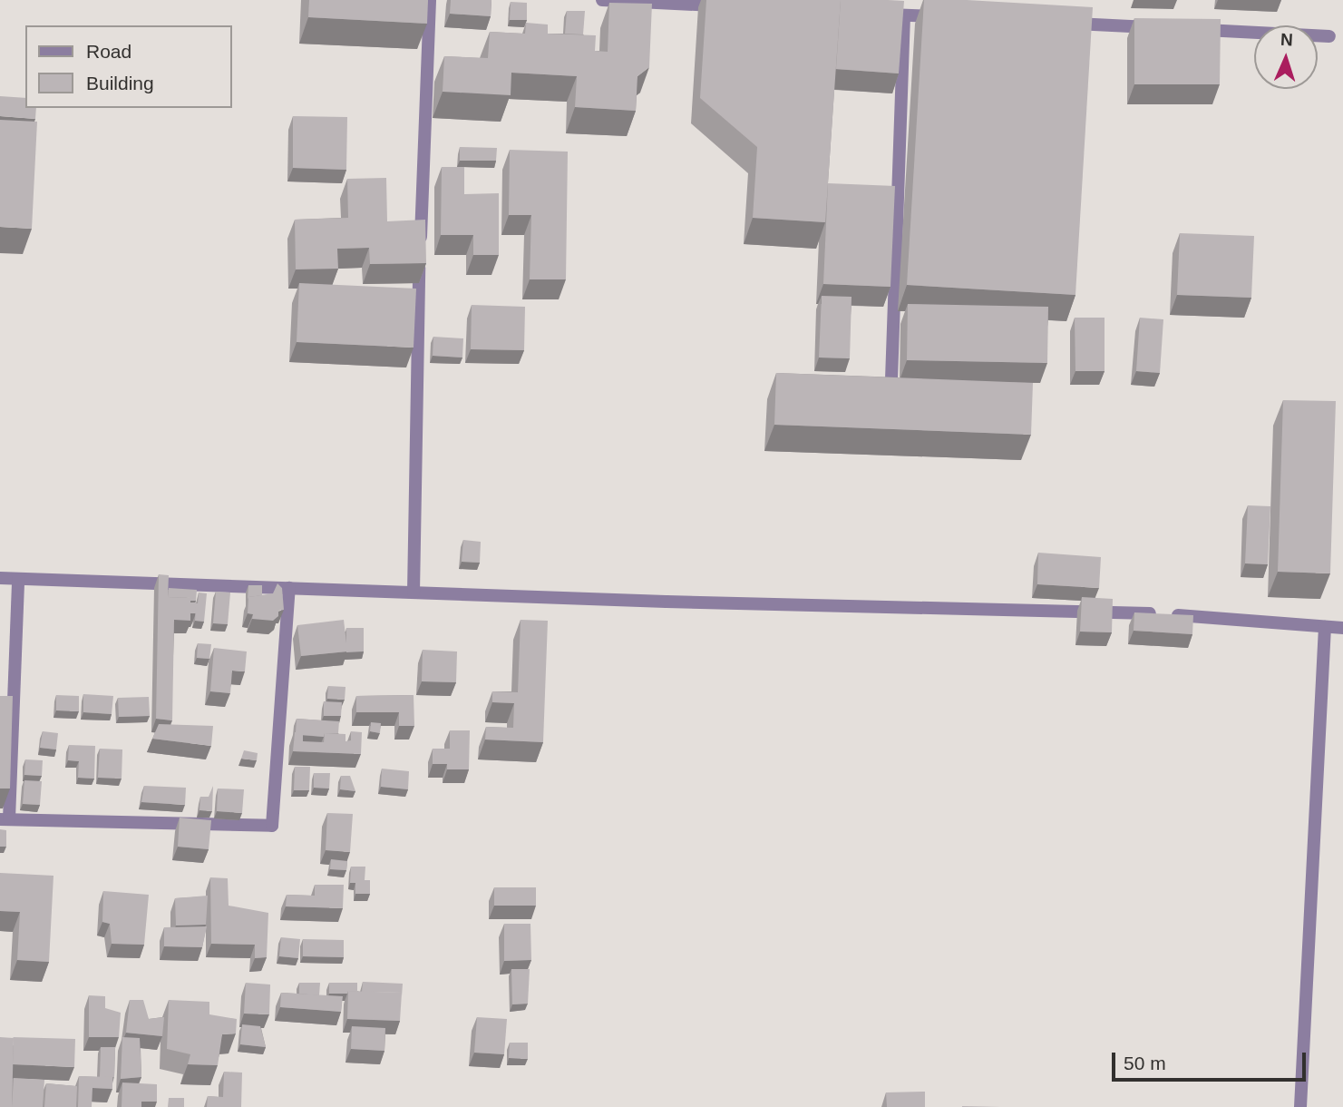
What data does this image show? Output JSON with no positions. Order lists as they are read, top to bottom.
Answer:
{
  "legend": ["Road", "Building"],
  "scale_bar": "50 m",
  "north": "top"
}
